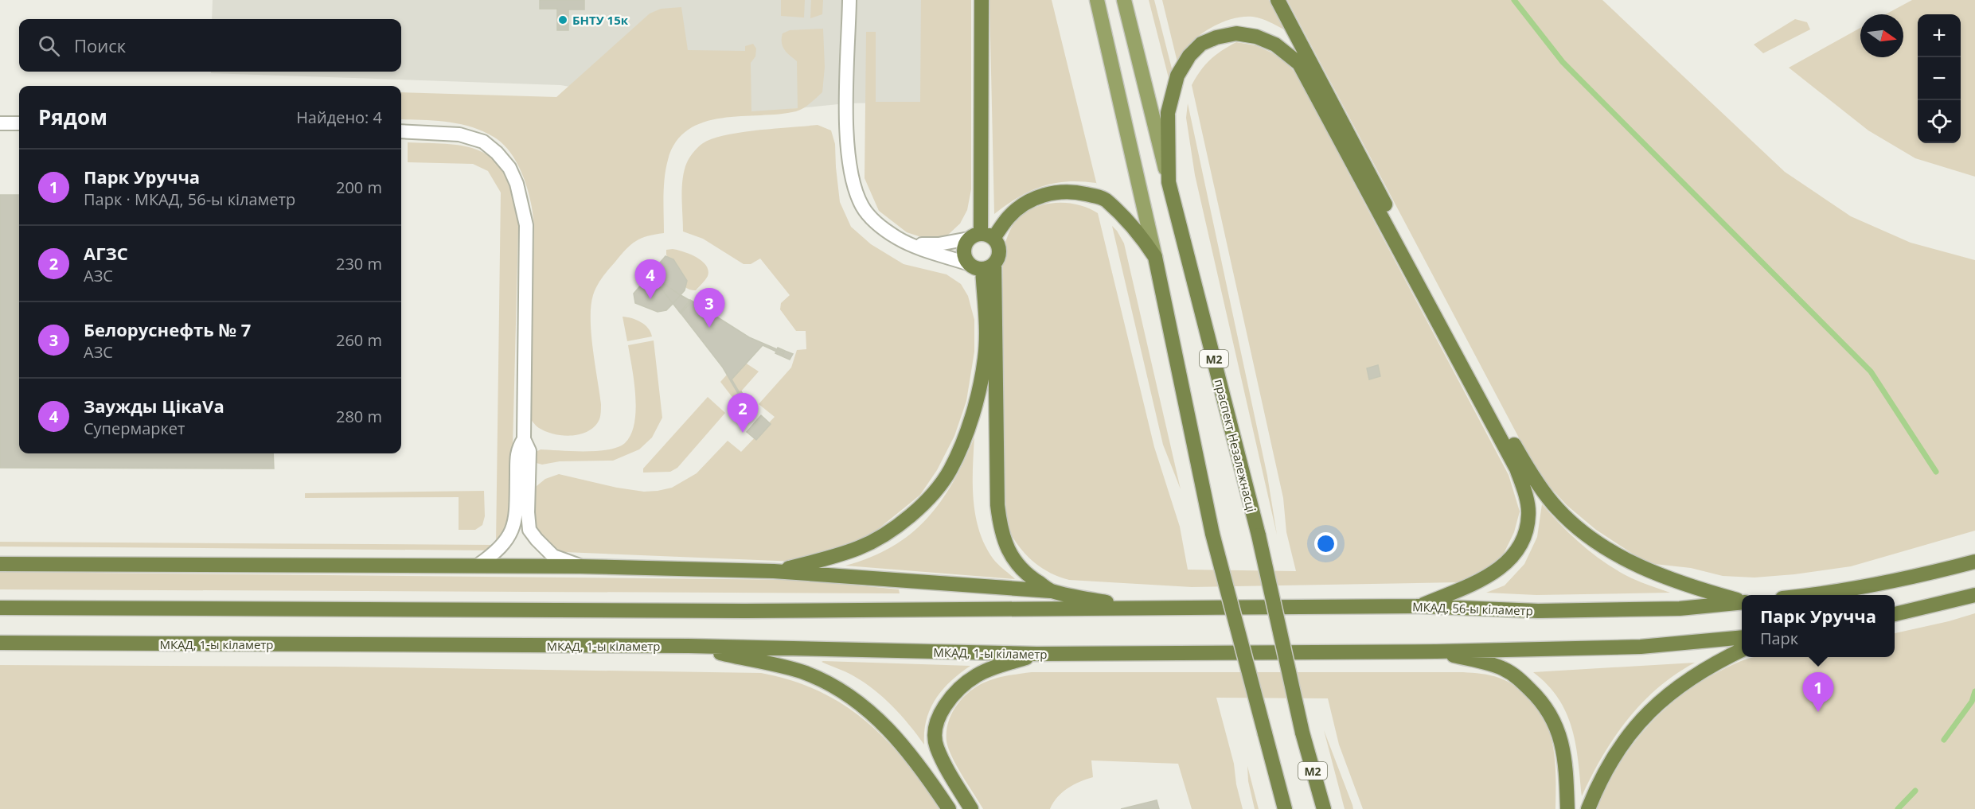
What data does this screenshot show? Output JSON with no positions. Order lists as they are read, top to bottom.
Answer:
{
  "streets": {
    "highway": [
      "М2",
      "праспект Незалежнасці",
      "МКАД, 56-ы кіламетр",
      "МКАД, 1-ы кіламетр"
    ]
  },
  "places": ["БНТУ 15к"],
  "north": "right",
  "page": {
    "map_buttons": ["+", "−"],
    "search": "Поиск",
    "heading": ["Рядом", "Найдено: 4"],
    "list": [
      {
        "mark": "1",
        "name": "Парк Уручча",
        "note": "Парк · МКАД, 56-ы кіламетр",
        "value": "200 m"
      },
      {
        "mark": "2",
        "name": "АГЗС",
        "note": "АЗС",
        "value": "230 m"
      },
      {
        "mark": "3",
        "name": "Белоруснефть № 7",
        "note": "АЗС",
        "value": "260 m"
      },
      {
        "mark": "4",
        "name": "Заужды ЦікаVа",
        "note": "Супермаркет",
        "value": "280 m"
      }
    ],
    "pins": [
      "4",
      "3",
      "2",
      "1"
    ],
    "popup": ["Парк Уручча", "Парк"]
  }
}
